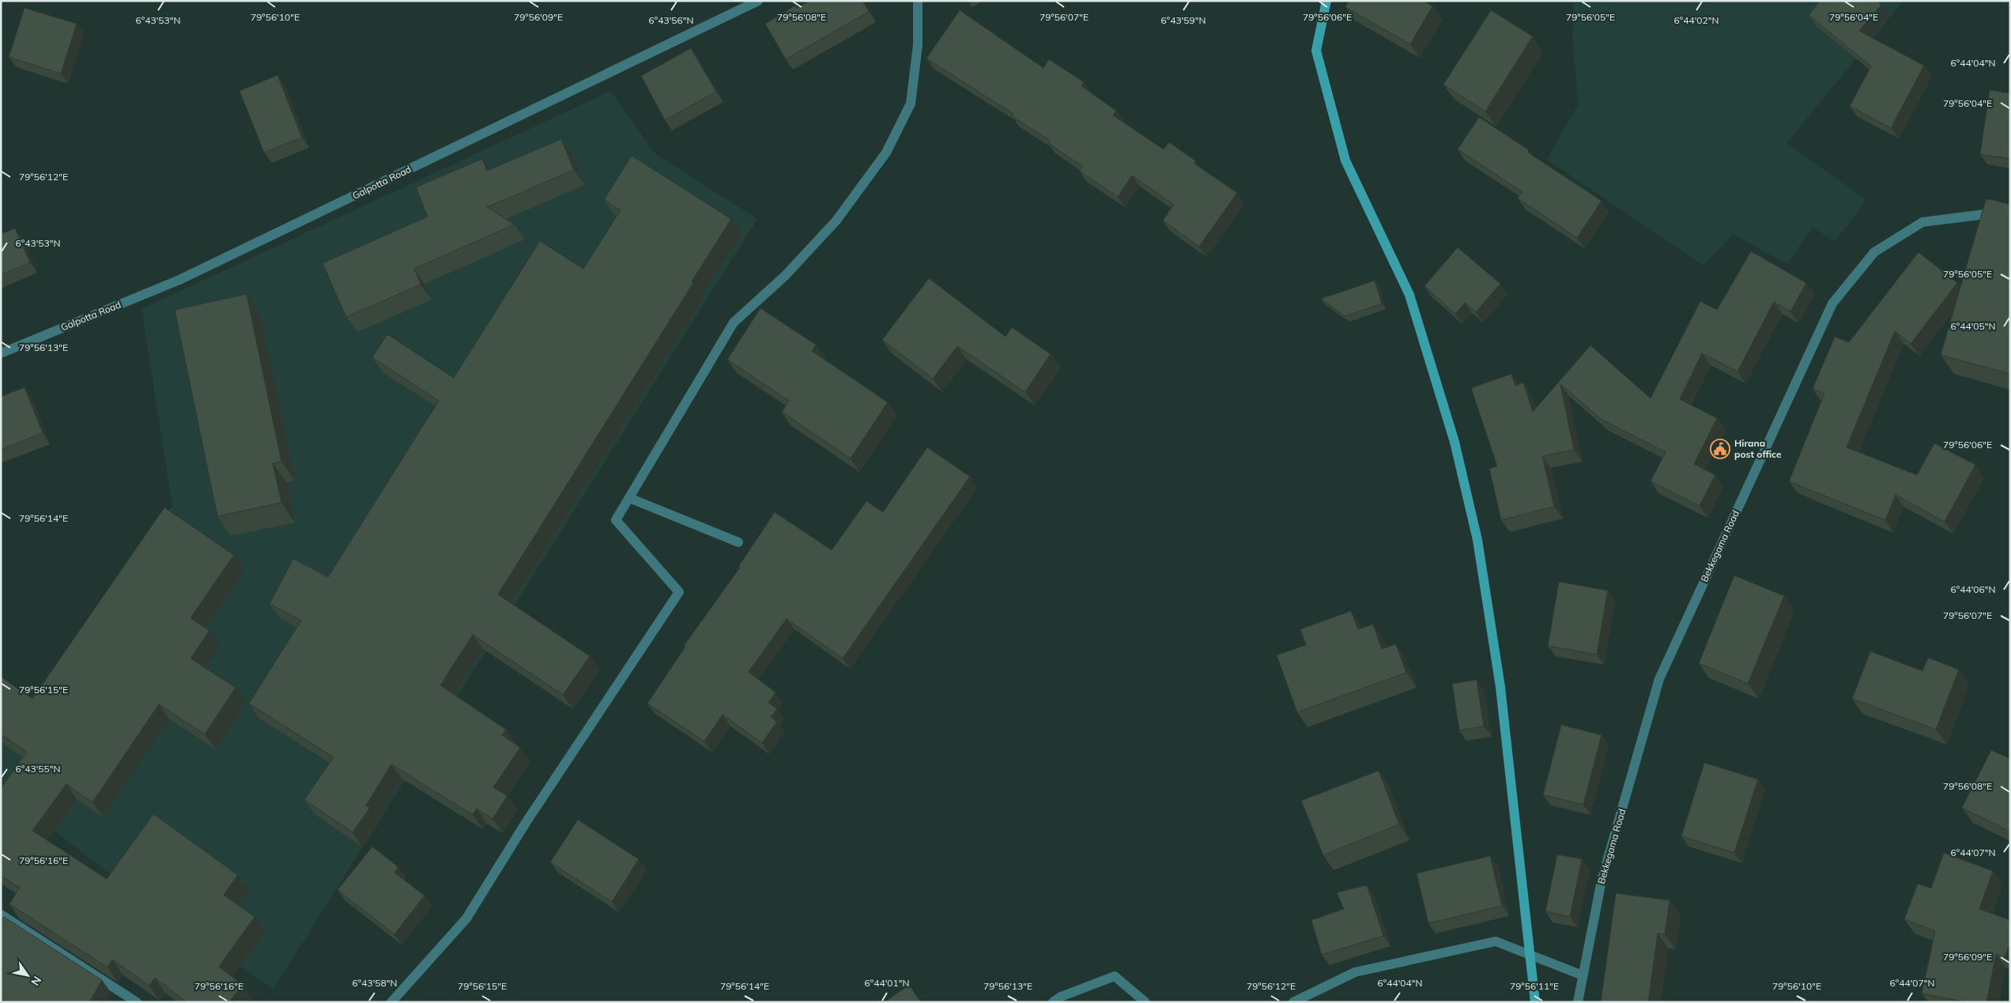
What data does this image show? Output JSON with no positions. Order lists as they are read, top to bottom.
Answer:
{
  "streets": {
    "street": ["Galpotta Road", "Bekkegama Road"]
  },
  "places": {
    "public building": ["Hirana post office"]
  },
  "north": "bottom right",
  "coordinates": [
    "79°56'10\"E",
    "79°56'09\"E",
    "79°56'05\"E",
    "79°56'04\"E",
    "79°56'08\"E",
    "79°56'07\"E",
    "79°56'06\"E",
    "6°43'53\"N",
    "6°43'56\"N",
    "6°43'59\"N",
    "6°44'02\"N",
    "6°44'04\"N",
    "79°56'12\"E",
    "6°44'05\"N",
    "79°56'13\"E",
    "79°56'14\"E",
    "6°44'06\"N",
    "79°56'15\"E",
    "6°43'55\"N",
    "6°44'07\"N",
    "79°56'16\"E",
    "6°43'58\"N",
    "6°44'01\"N",
    "79°56'11\"E"
  ]
}
